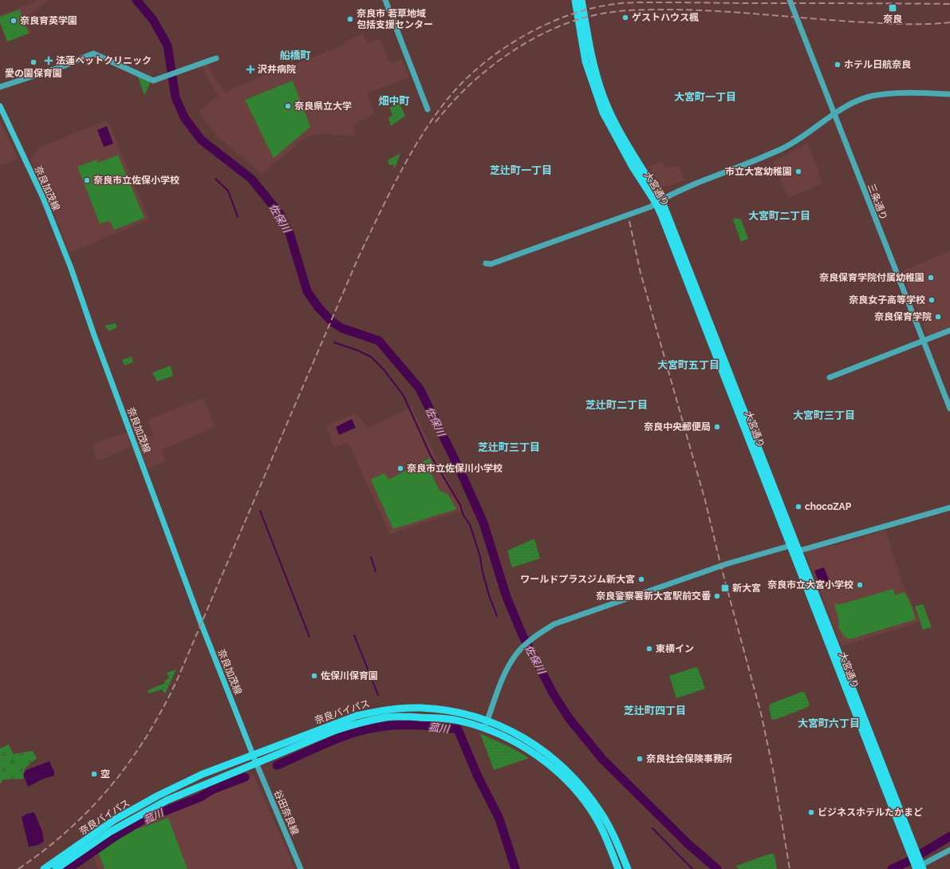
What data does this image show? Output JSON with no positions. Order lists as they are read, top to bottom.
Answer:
{
  "streets": {
    "highway": ["大宮通り", "奈良バイパス"],
    "main road": ["奈良加茂線"],
    "street": ["三条通り", "谷田奈良線"]
  },
  "crossings": [
    ["奈良加茂線", "奈良バイパス"],
    ["奈良加茂線", "谷田奈良線"],
    ["奈良バイパス", "谷田奈良線"]
  ],
  "districts": [
    "船橋町",
    "大宮町一丁目",
    "畑中町",
    "芝辻町一丁目",
    "大宮町二丁目",
    "大宮町五丁目",
    "芝辻町二丁目",
    "大宮町三丁目",
    "芝辻町三丁目",
    "芝辻町四丁目",
    "大宮町六丁目"
  ],
  "water": ["佐保川", "菰川"],
  "places": {
    "transit": ["奈良", "新大宮"],
    "other": [
      "ゲストハウス楓",
      "奈良市 若草地域 包括支援センター",
      "奈良育英学園",
      "愛の園保育園",
      "ホテル日航奈良",
      "奈良県立大学",
      "市立大宮幼稚園",
      "奈良市立佐保小学校",
      "奈良保育学院付属幼稚園",
      "奈良女子高等学校",
      "奈良保育学院",
      "奈良中央郵便局",
      "奈良市立佐保川小学校",
      "chocoZAP",
      "ワールドプラスジム新大宮",
      "奈良市立大宮小学校",
      "奈良警察署新大宮駅前交番",
      "東横イン",
      "佐保川保育園",
      "奈良社会保険事務所",
      "空",
      "ビジネスホテルたかまど"
    ],
    "health": ["法蓮ペットクリニック", "沢井病院"]
  }
}
